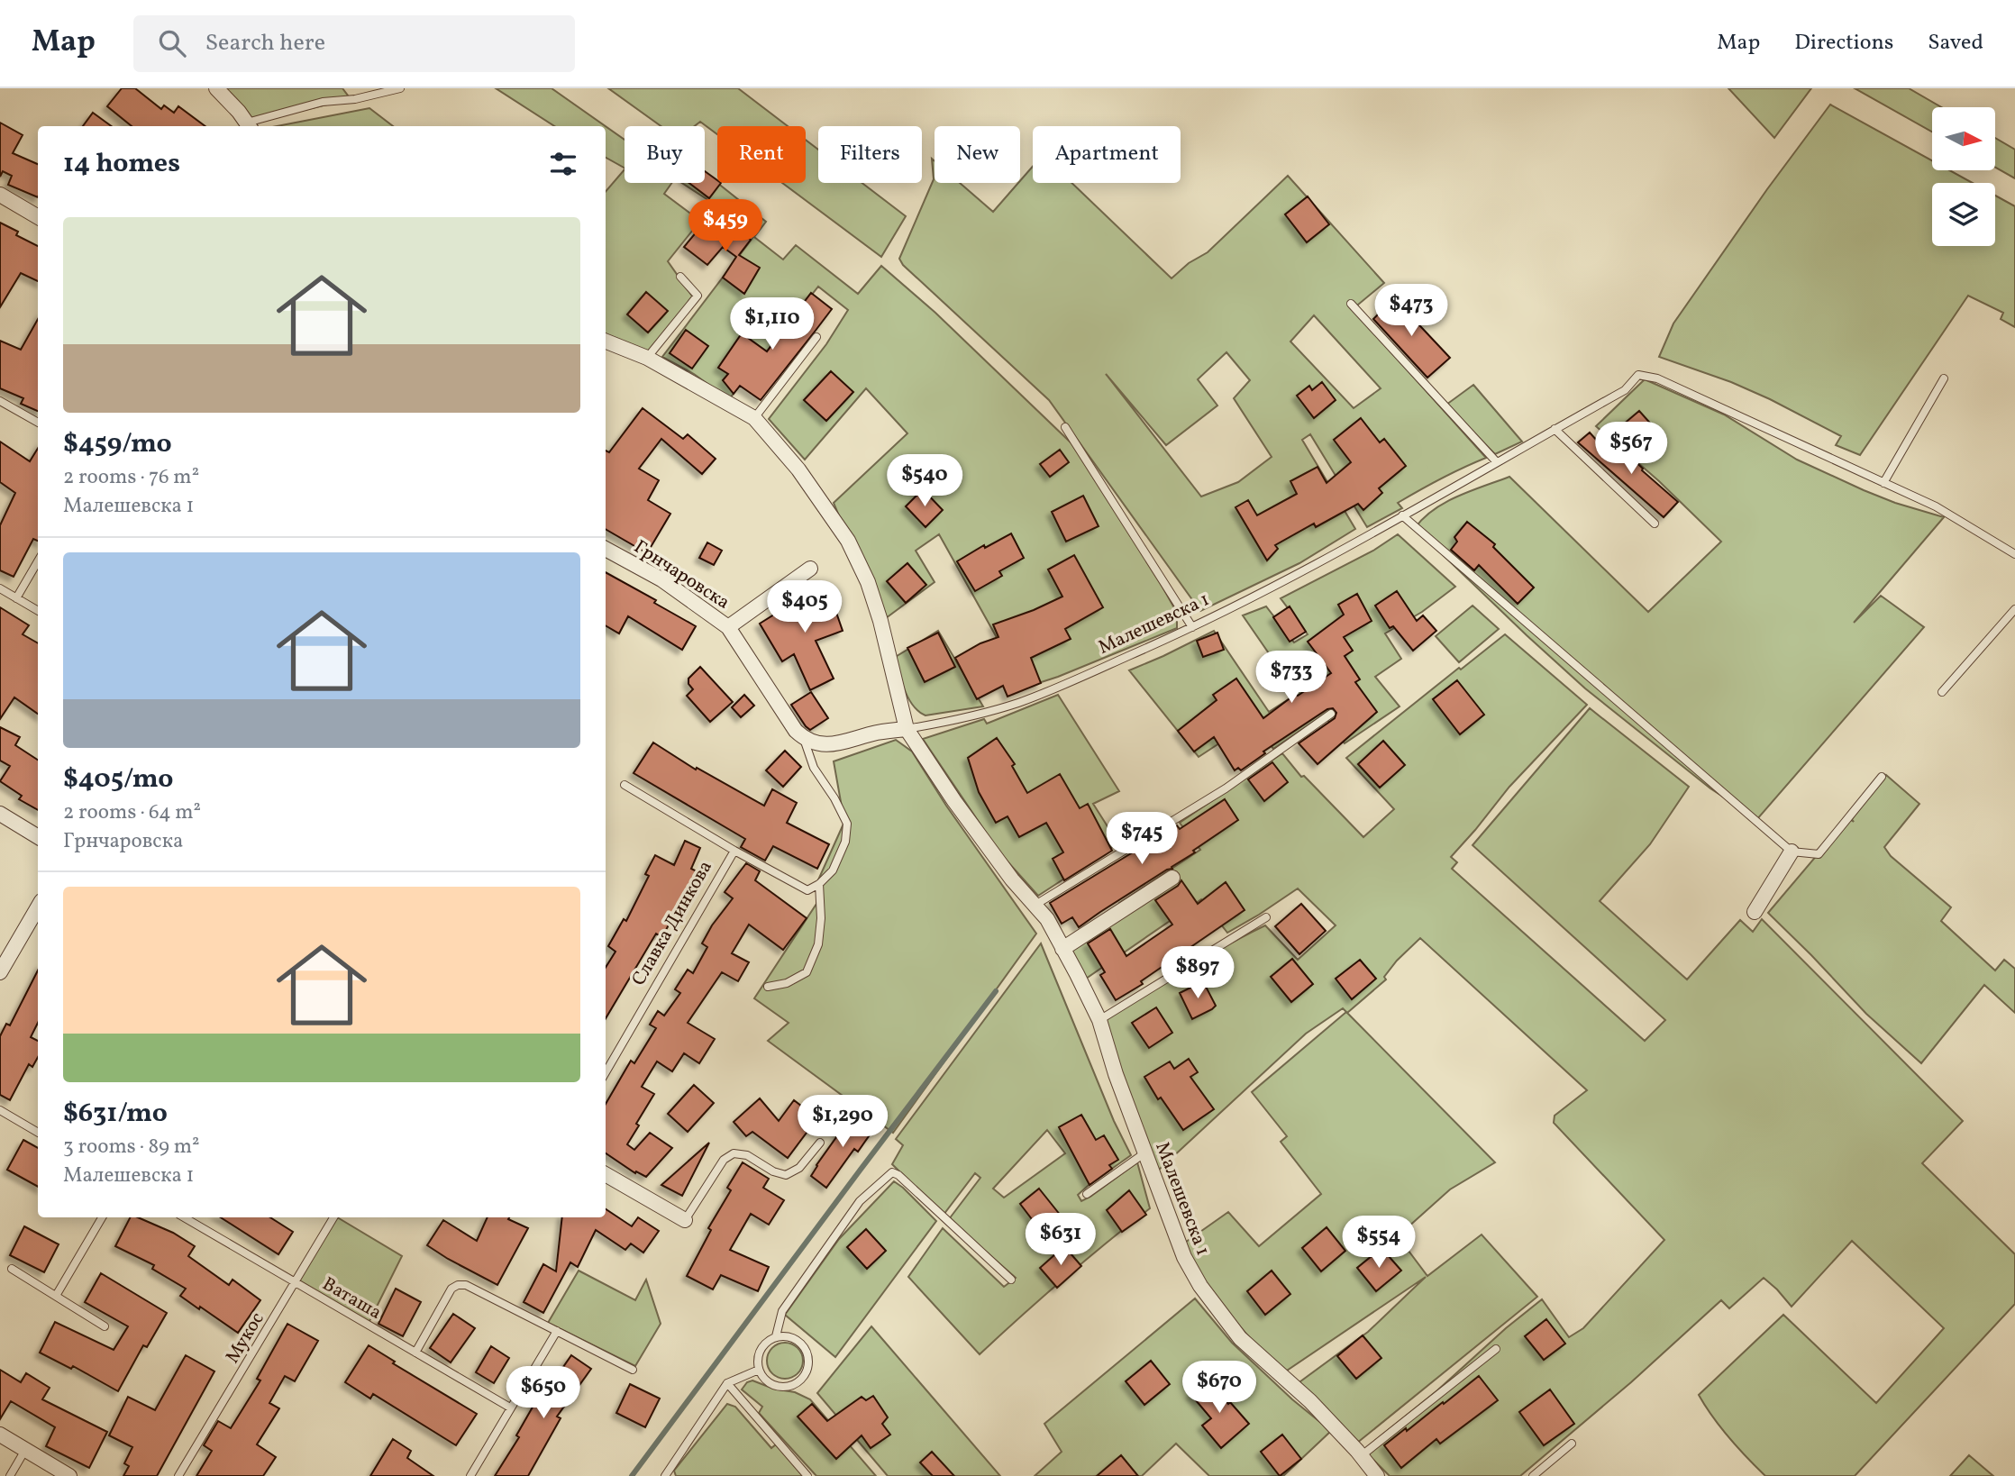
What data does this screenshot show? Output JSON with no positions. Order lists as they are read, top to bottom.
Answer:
{
  "streets": {
    "street": ["Грнчаровска", "Малешевска 1"],
    "lane": ["Славка Динкова", "Ваташа", "Мукос"]
  },
  "crossings": [
    ["Ваташа", "Мукос"]
  ],
  "north": "right",
  "page": {
    "header": "Map",
    "search": "Search here",
    "nav": ["Map", "Directions", "Saved"],
    "chip": [
      "Buy",
      "Rent",
      "Filters",
      "New",
      "Apartment"
    ],
    "heading": "14 homes",
    "price": [
      "$459",
      "$473",
      "$1,110",
      "$567",
      "$540",
      "$405",
      "$733",
      "$745",
      "$897",
      "$1,290",
      "$631",
      "$554",
      "$670",
      "$650"
    ],
    "list": [
      {
        "name": "$459/mo",
        "note": "2 rooms · 76 m² · Малешевска 1"
      },
      {
        "name": "$405/mo",
        "note": "2 rooms · 64 m² · Грнчаровска"
      },
      {
        "name": "$631/mo",
        "note": "3 rooms · 89 m² · Малешевска 1"
      }
    ]
  }
}
